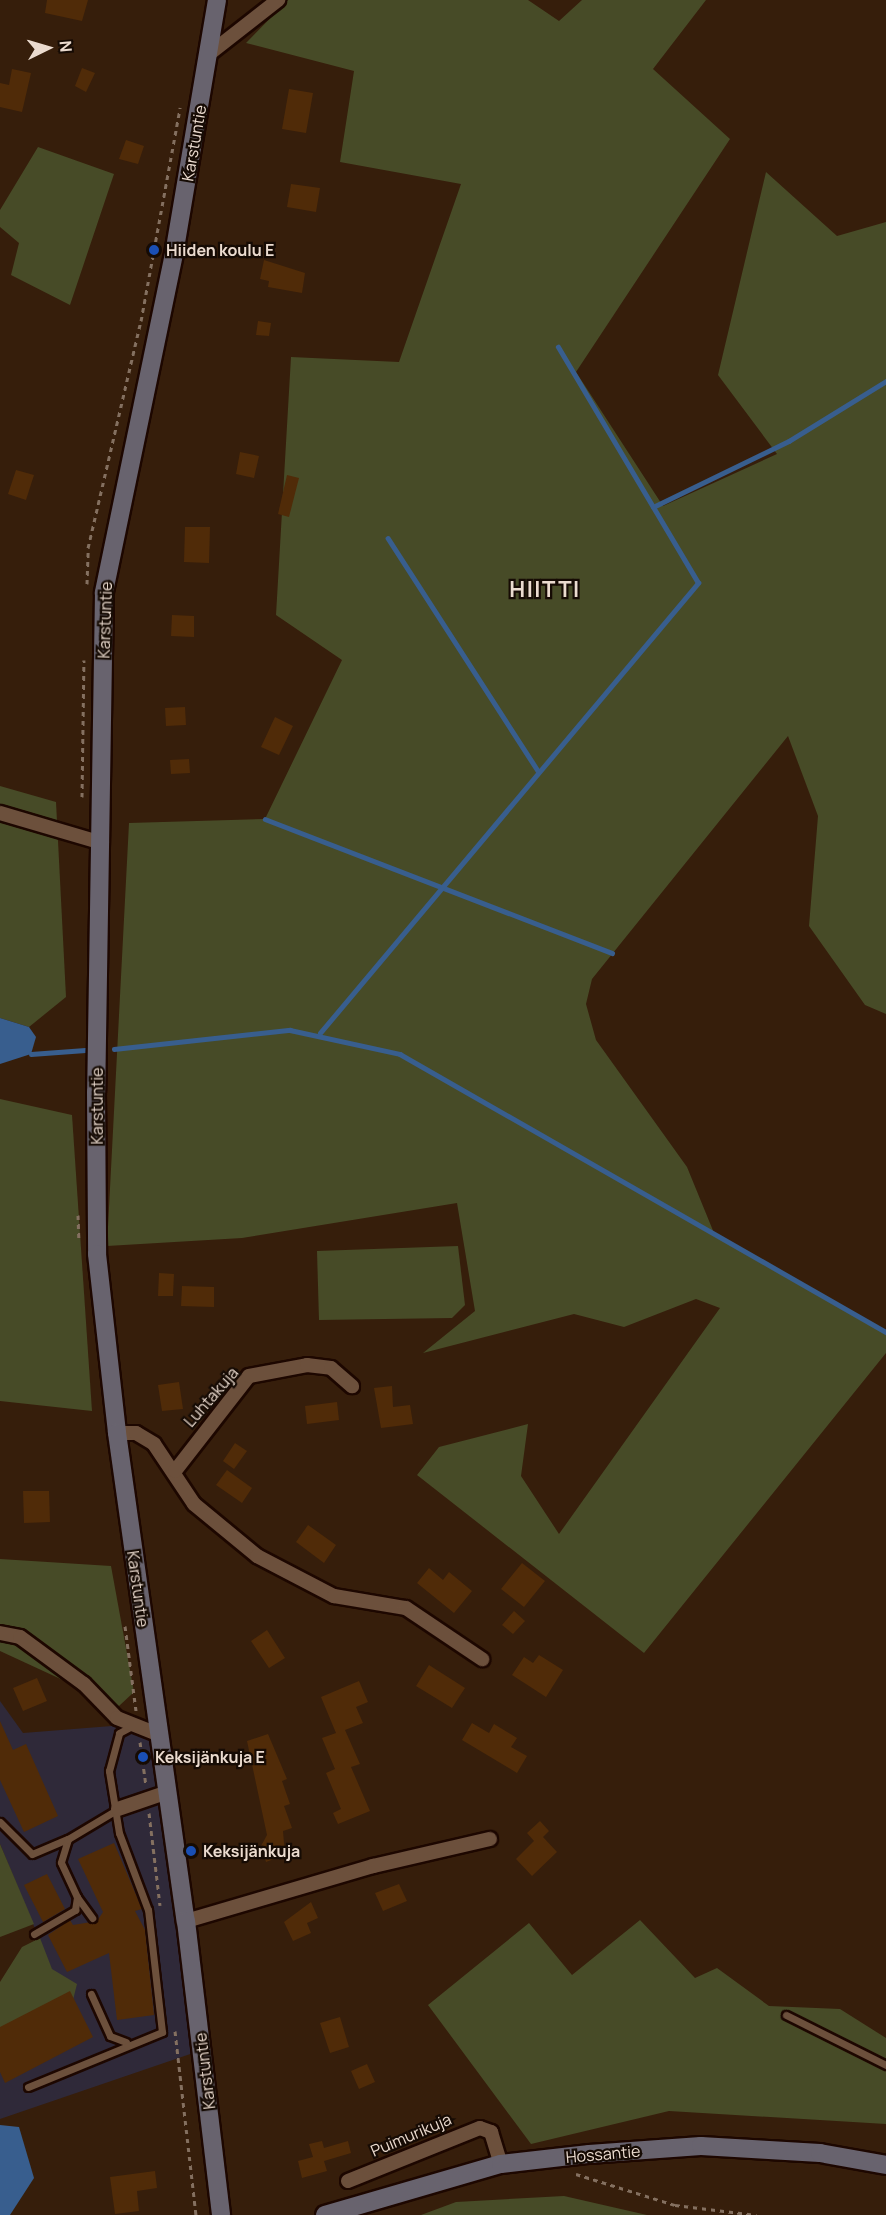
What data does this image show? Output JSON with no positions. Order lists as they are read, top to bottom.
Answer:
{
  "streets": {
    "street": [
      "Karstuntie",
      "Luhtakuja",
      "Puimurikuja",
      "Hossantie"
    ]
  },
  "crossings": [
    ["Puimurikuja", "Hossantie"]
  ],
  "districts": ["HIITTI"],
  "places": ["Hiiden koulu E", "Keksijänkuja E", "Keksijänkuja"],
  "north": "right"
}
